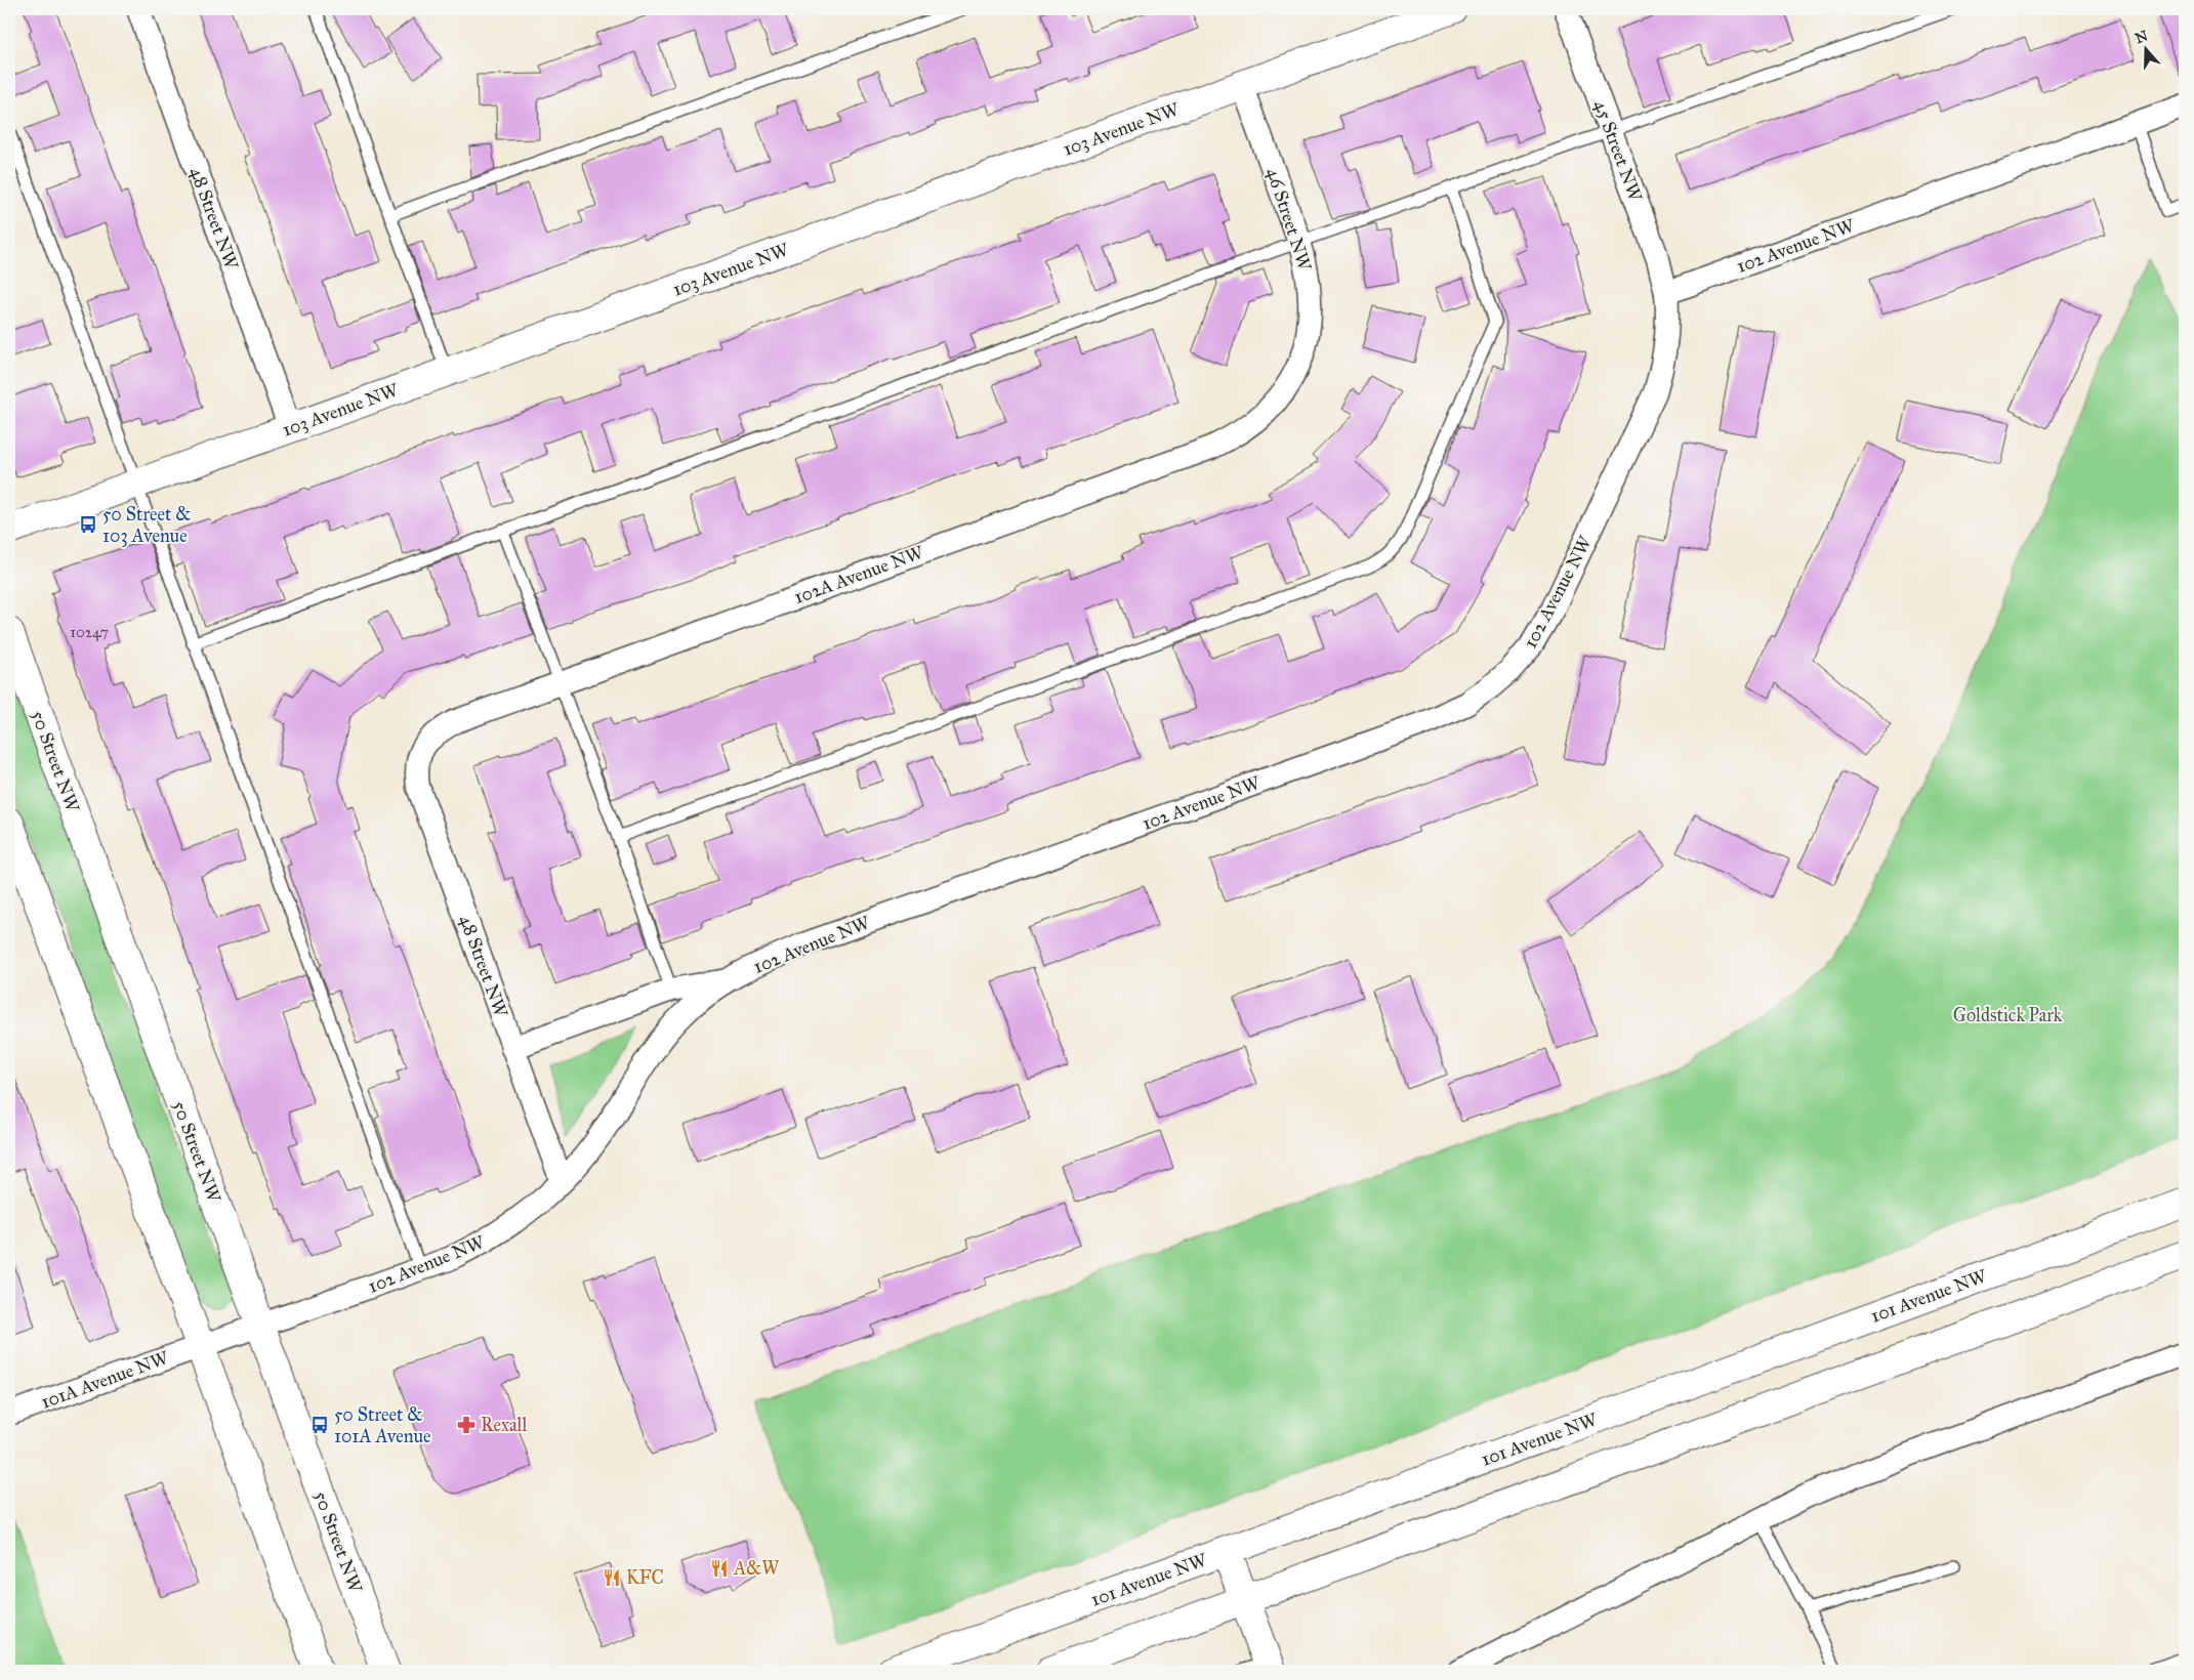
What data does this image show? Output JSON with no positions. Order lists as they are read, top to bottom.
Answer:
{
  "streets": {
    "main road": ["103 Avenue NW", "50 Street NW", "101 Avenue NW"],
    "street": [
      "45 Street NW",
      "48 Street NW",
      "46 Street NW",
      "102 Avenue NW",
      "102A Avenue NW",
      "101A Avenue NW"
    ]
  },
  "crossings": [
    ["103 Avenue NW", "48 Street NW"],
    ["103 Avenue NW", "46 Street NW"],
    ["45 Street NW", "102 Avenue NW"],
    ["48 Street NW", "102 Avenue NW"],
    ["48 Street NW", "102A Avenue NW"],
    ["46 Street NW", "102A Avenue NW"],
    ["102 Avenue NW", "50 Street NW"],
    ["102 Avenue NW", "101A Avenue NW"]
  ],
  "parks": ["Goldstick Park"],
  "places": {
    "bus stop": ["50 Street & 103 Avenue", "50 Street & 101A Avenue"],
    "pharmacy": ["Rexall"],
    "restaurant": ["A&W", "KFC"]
  },
  "house_numbers": ["10247"],
  "north": "top"
}
